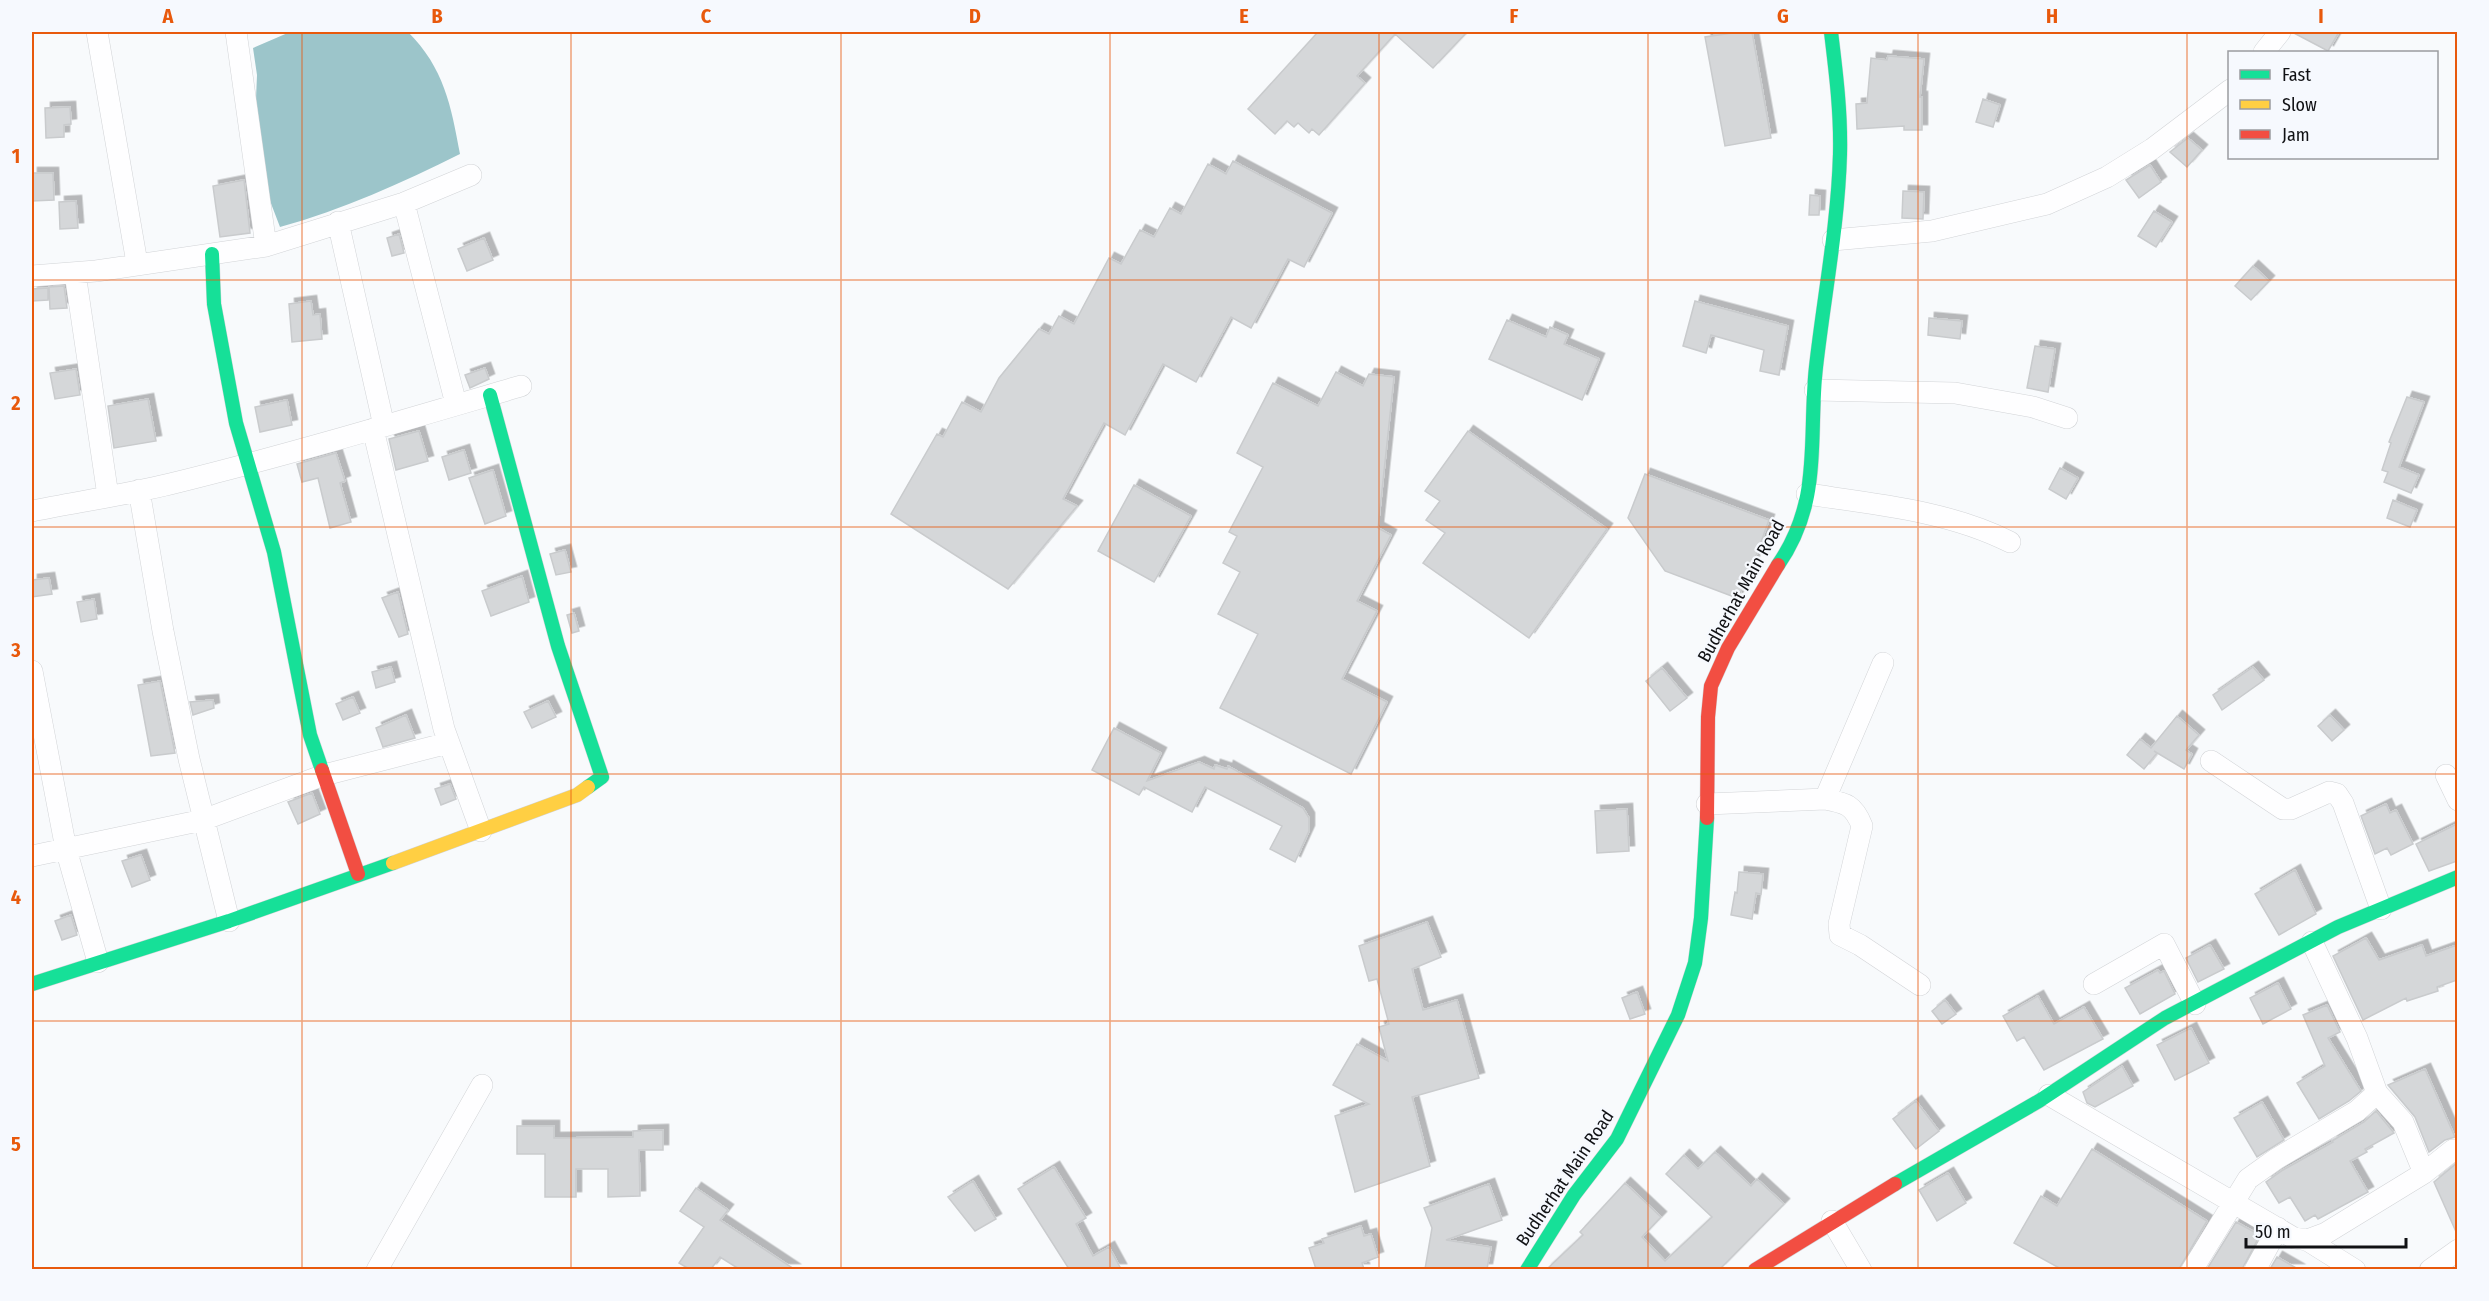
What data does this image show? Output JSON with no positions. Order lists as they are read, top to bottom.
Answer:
{
  "streets": {
    "street": ["Budherhat Main Road"]
  },
  "legend": ["Fast", "Slow", "Jam"],
  "scale_bar": "50 m",
  "grid": {
    "columns": [
      "A",
      "B",
      "C",
      "D",
      "E",
      "F",
      "G",
      "H",
      "I"
    ],
    "rows": [
      "1",
      "2",
      "3",
      "4",
      "5"
    ]
  }
}
